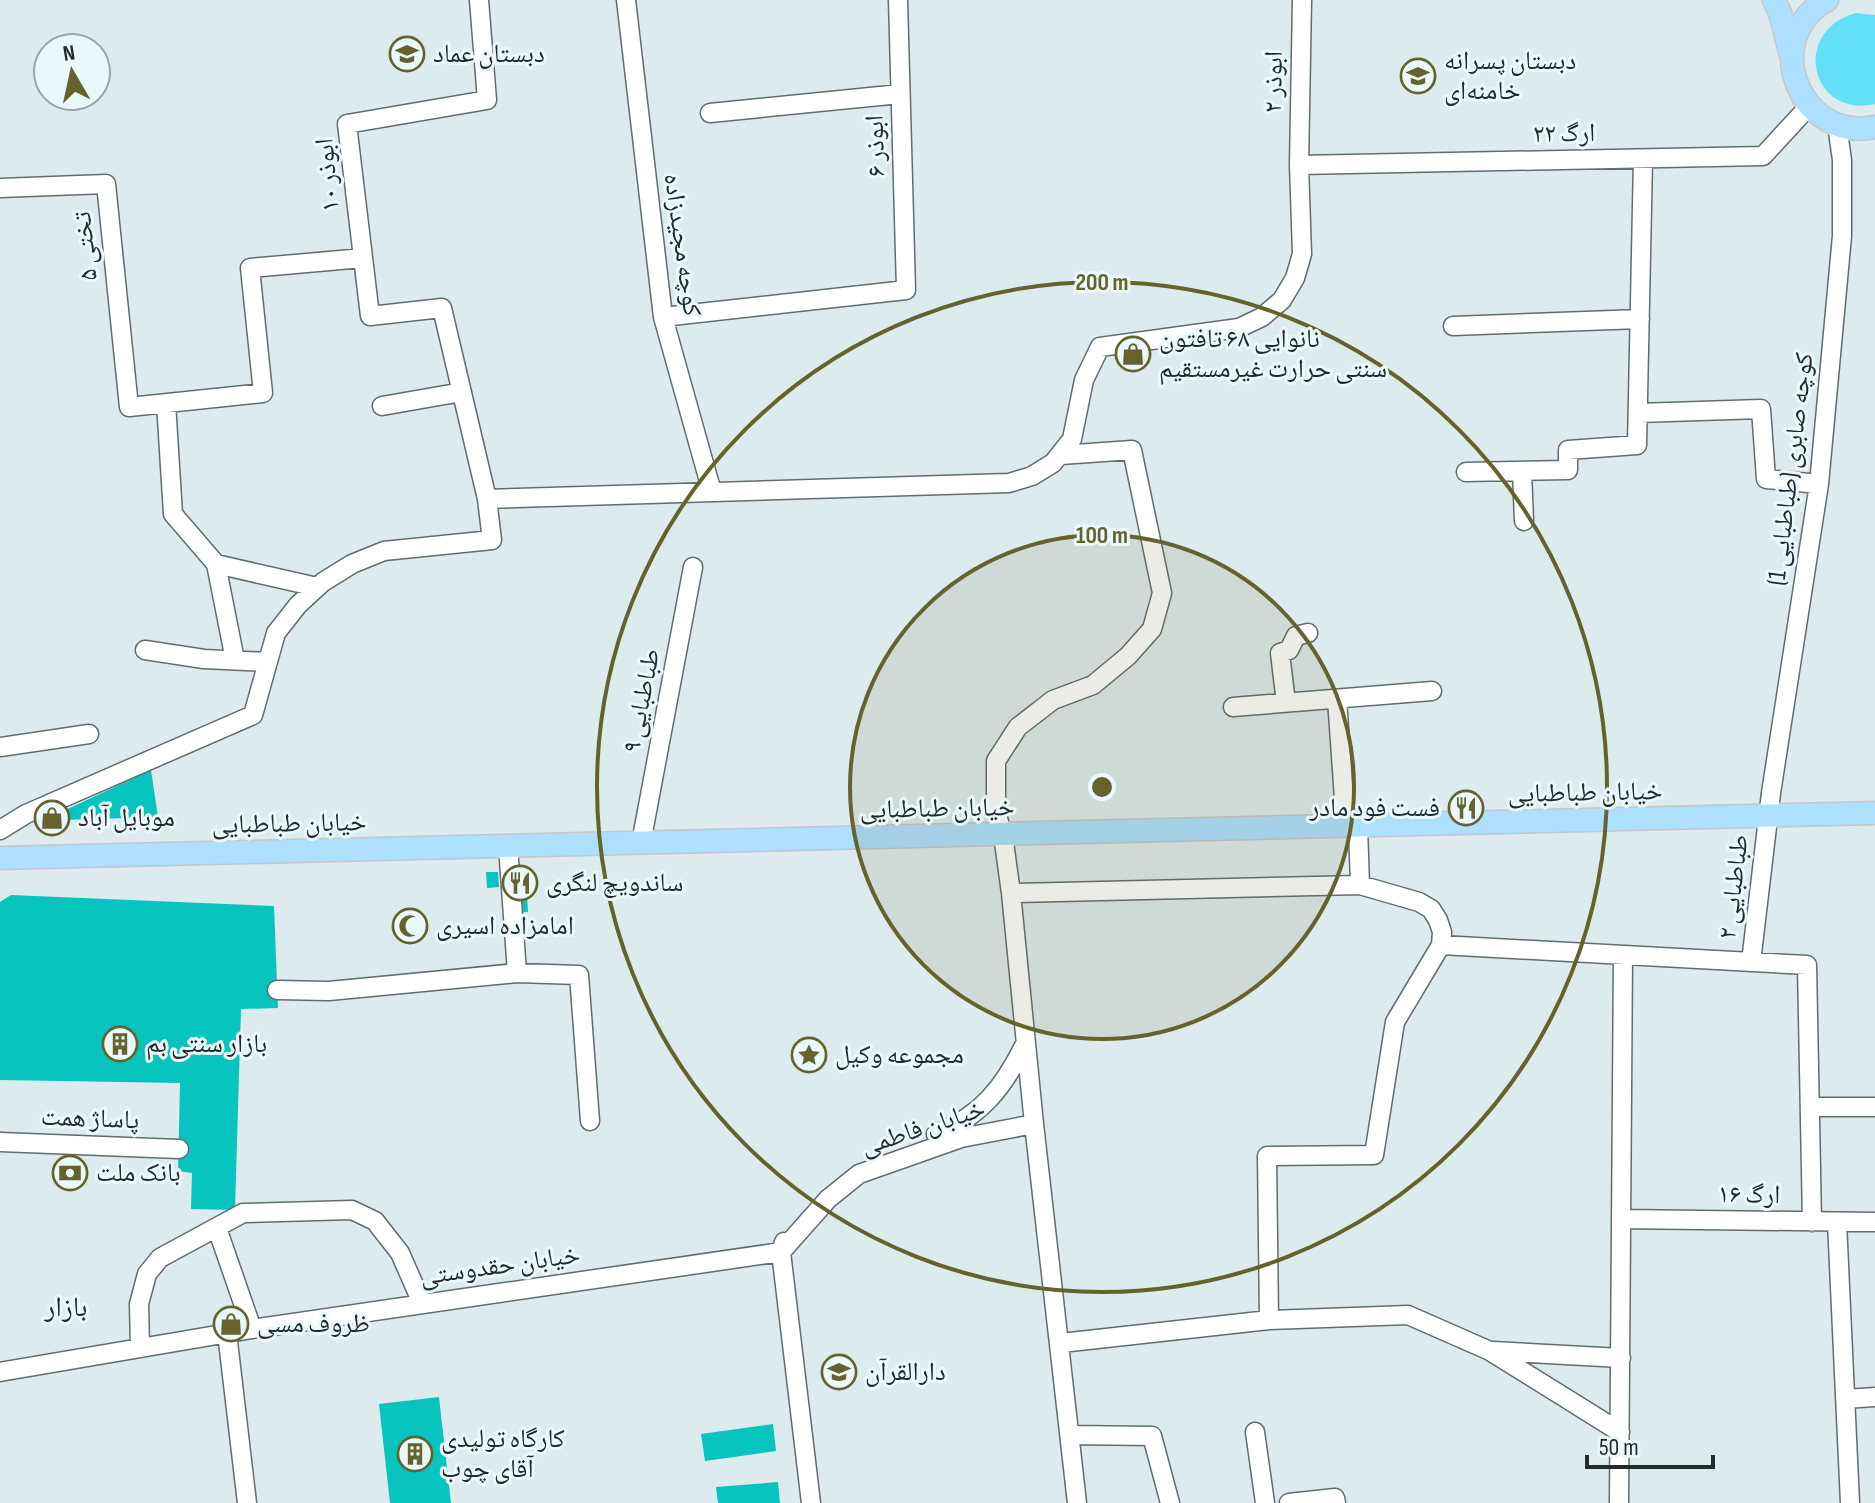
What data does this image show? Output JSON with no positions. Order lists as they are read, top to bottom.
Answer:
{
  "streets": {
    "main road": ["خیابان طباطبایی"],
    "street": [
      "ابوذر ۲",
      "ارگ ۲۲",
      "ابوذر ۶",
      "ابوذر ۱۰",
      "کوچه مجیدزاده",
      "تختی ۵",
      "کوچه صابری (طباطبایی 1)",
      "طباطبایی ۹",
      "طباطبایی ۲",
      "پاساژ همت",
      "خیابان فاطمی",
      "ارگ ۱۶",
      "خیابان حقدوستی"
    ]
  },
  "crossings": [
    ["ابوذر ۲", "ارگ ۲۲"],
    ["ابوذر ۶", "کوچه مجیدزاده"],
    ["کوچه صابری (طباطبایی 1)", "خیابان طباطبایی"],
    ["کوچه صابری (طباطبایی 1)", "طباطبایی ۲"],
    ["طباطبایی ۹", "خیابان طباطبایی"],
    ["خیابان طباطبایی", "طباطبایی ۲"],
    ["خیابان فاطمی", "خیابان حقدوستی"]
  ],
  "districts": ["بازار"],
  "places": {
    "school or university": ["دبستان عماد", "دبستان پسرانه خامنه‌ای", "دارالقرآن"],
    "shop": ["نانوایی ۶۸ تافتون سنتی حرارت غیرمستقیم", "موبایل آباد", "ظروف مسی"],
    "restaurant": ["فست فود مادر", "ساندویچ لنگری"],
    "mosque": ["امامزاده اسیری"],
    "building": ["بازار سنتی بم", "کارگاه تولیدی آقای چوب"],
    "place": ["مجموعه وکیل"],
    "bank": ["بانک ملت"]
  },
  "scale_bar": "50 m",
  "north": "top",
  "rings": ["200 m", "100 m"]
}
